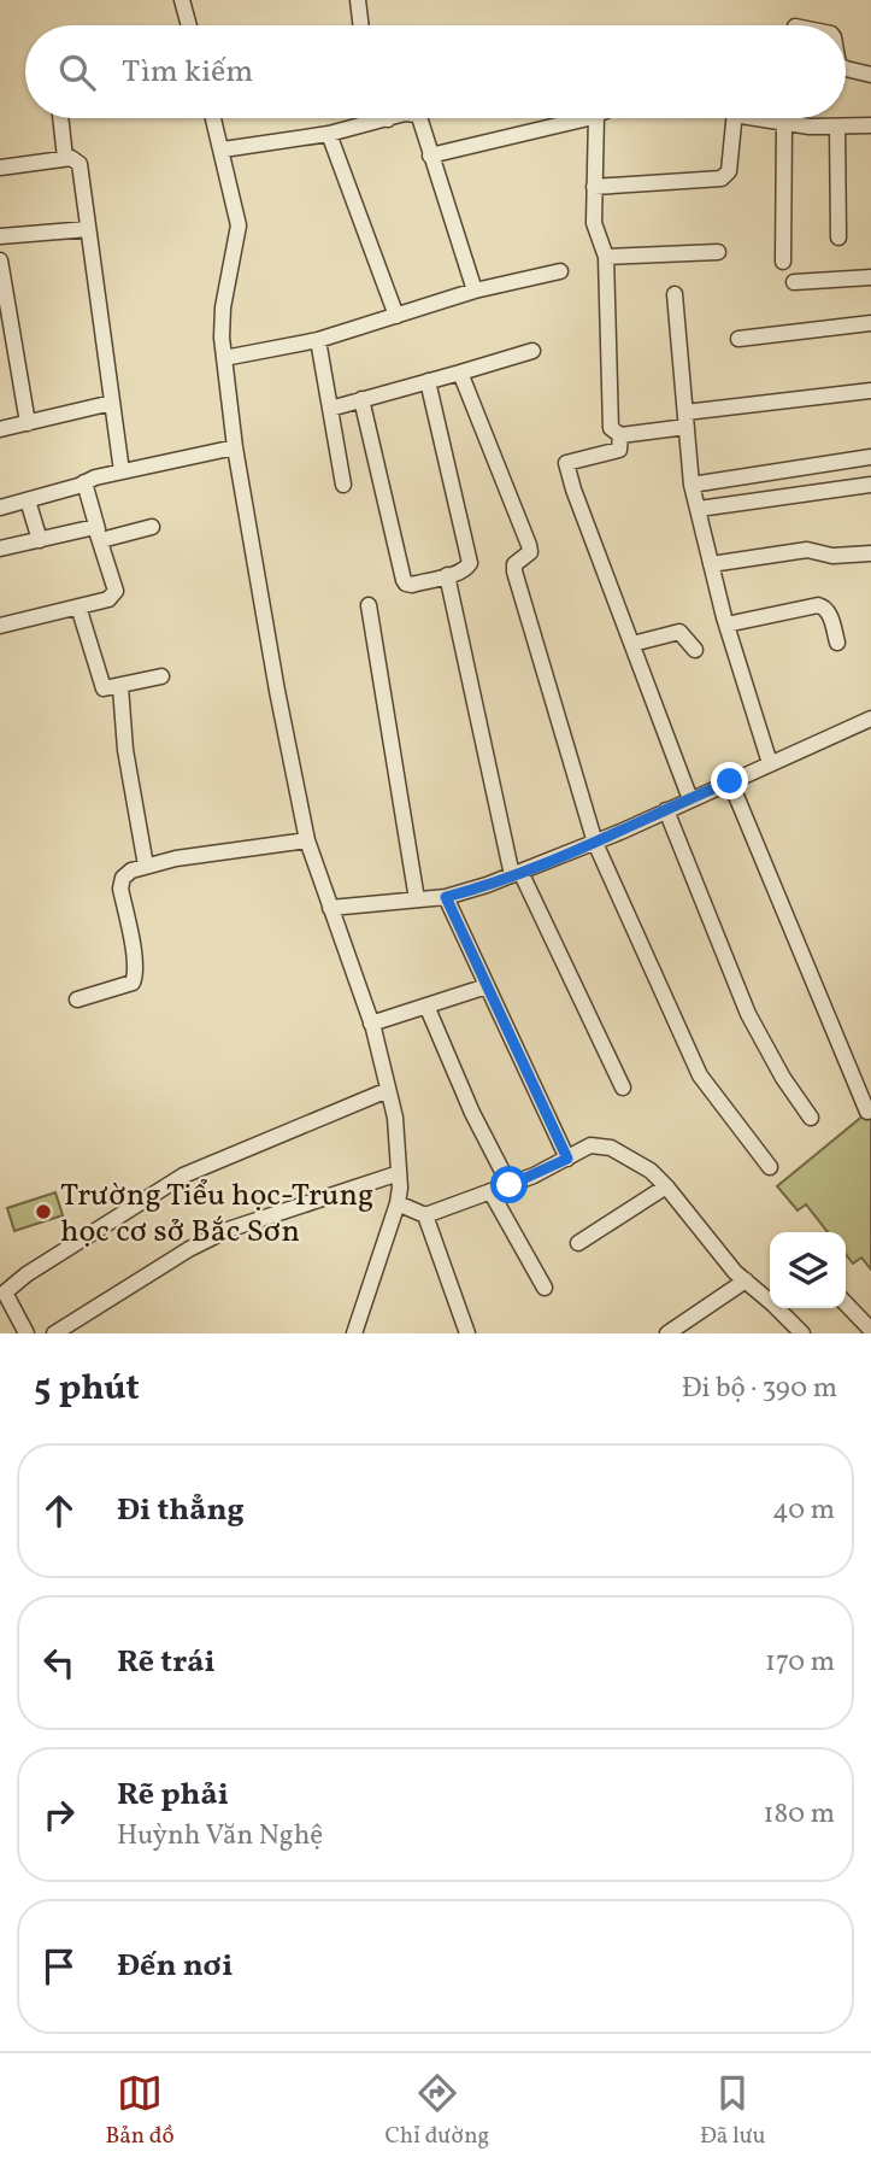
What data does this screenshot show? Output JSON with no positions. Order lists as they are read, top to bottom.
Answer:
{
  "places": ["Trường Tiểu học-Trung học cơ sở Bắc Sơn"],
  "page": {
    "search": "Tìm kiếm",
    "heading": ["5 phút", "Đi bộ · 390 m"],
    "list": [
      ["Đi thẳng", "40 m"],
      ["Rẽ trái", "170 m"],
      ["Rẽ phải", "Huỳnh Văn Nghệ", "180 m"],
      "Đến nơi"
    ],
    "nav": ["Bản đồ", "Chỉ đường", "Đã lưu"]
  }
}
